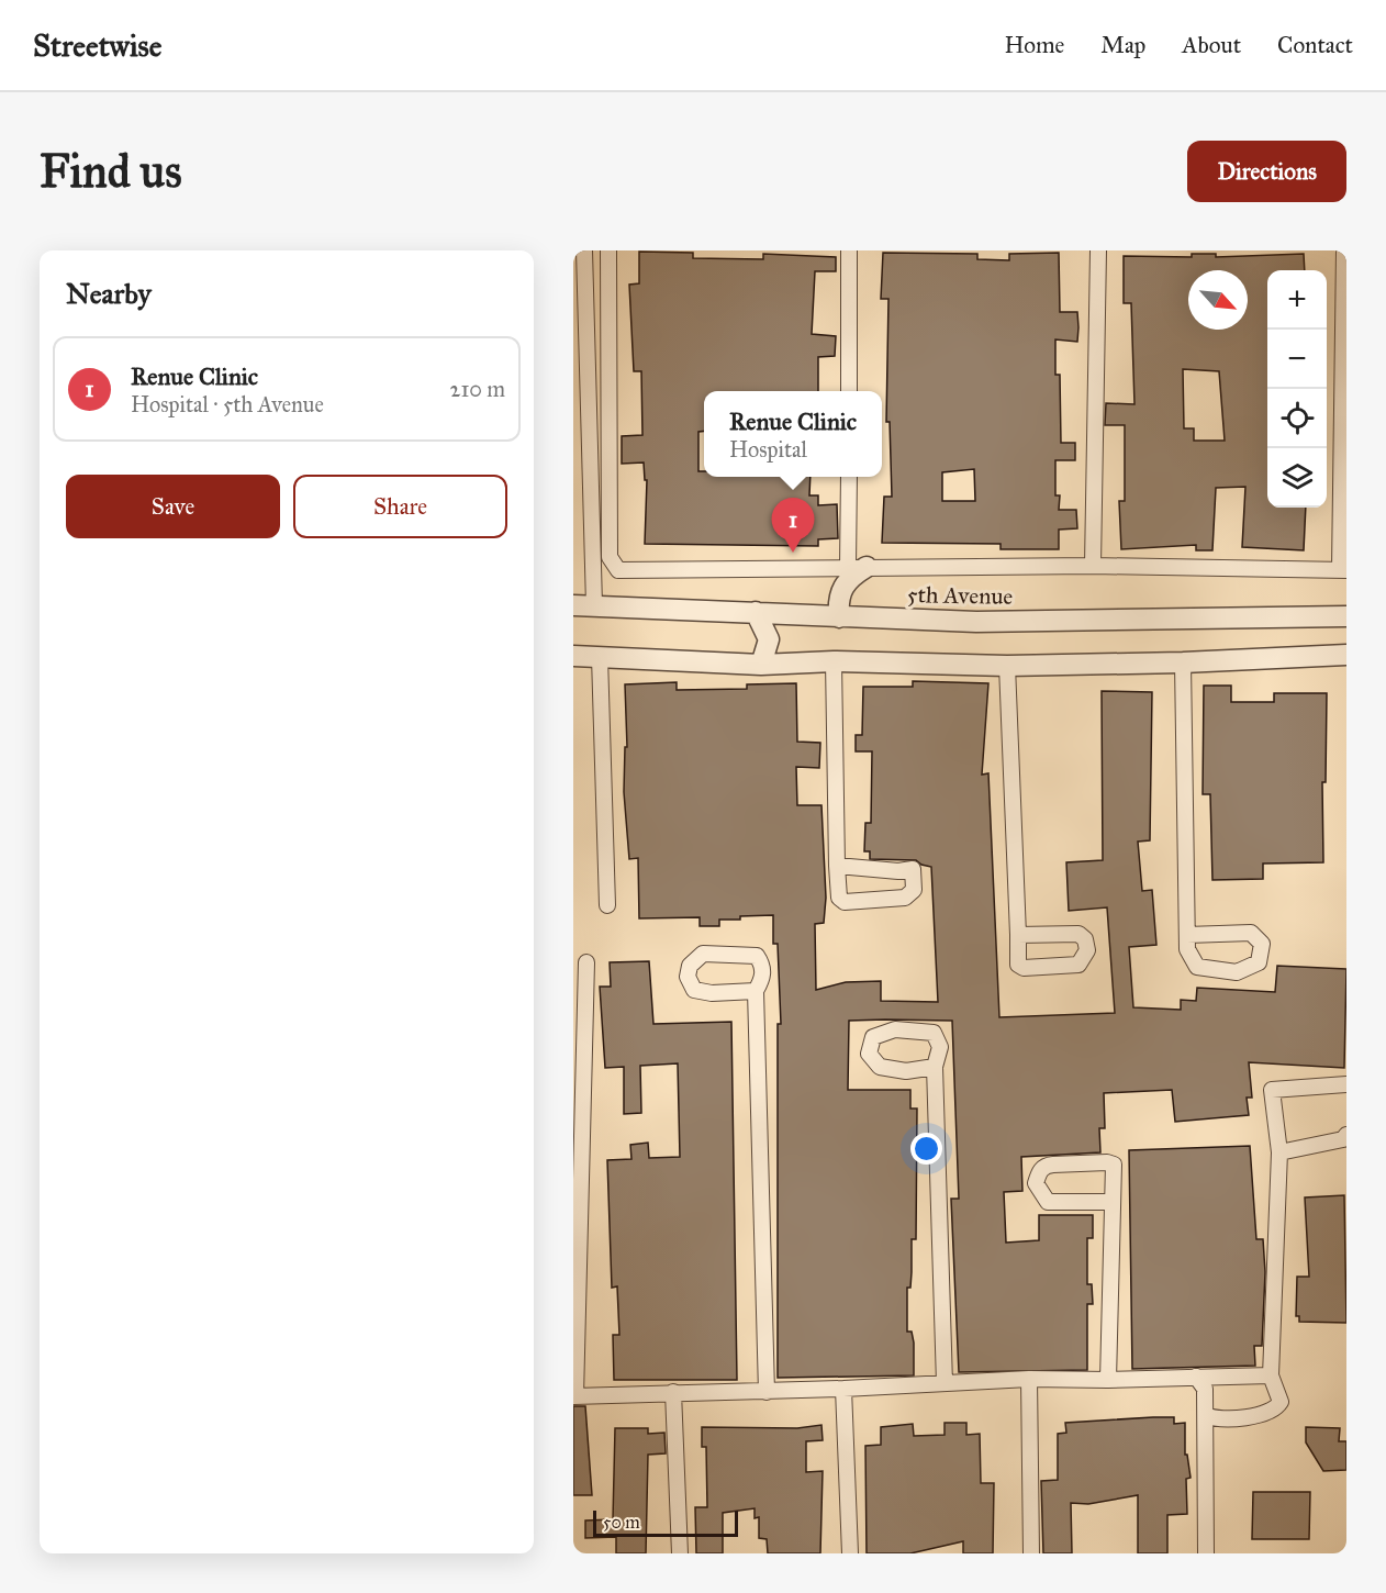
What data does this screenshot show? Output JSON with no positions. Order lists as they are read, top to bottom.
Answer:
{
  "streets": {
    "street": ["5th Avenue"]
  },
  "scale_bar": "50 m",
  "north": "bottom right",
  "page": {
    "header": "Streetwise",
    "nav": [
      "Home",
      "Map",
      "About",
      "Contact"
    ],
    "buttons": [
      "Directions",
      ["Save", "Share"]
    ],
    "title": "Find us",
    "heading": "Nearby",
    "map_buttons": ["+", "−"],
    "list": [
      {
        "mark": "1",
        "name": "Renue Clinic",
        "note": "Hospital · 5th Avenue",
        "value": "210 m"
      }
    ],
    "popup": ["Renue Clinic", "Hospital"],
    "pins": "1",
    "scale": "50 m"
  }
}
